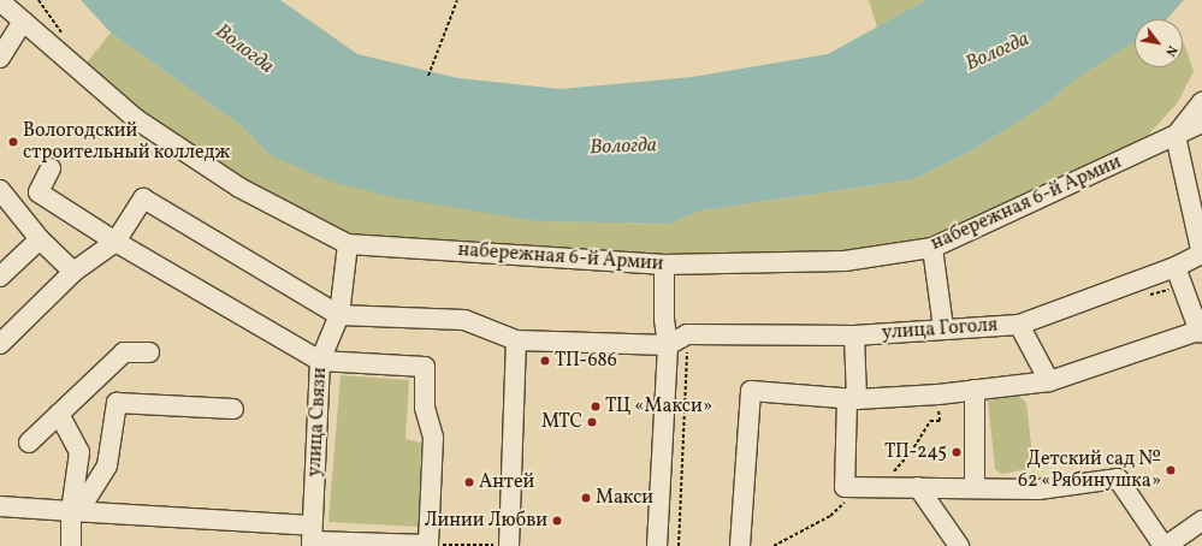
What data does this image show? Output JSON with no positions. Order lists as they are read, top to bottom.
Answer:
{
  "streets": {
    "street": ["набережная 6-й Армии", "улица Гоголя", "улица Связи"]
  },
  "crossings": [
    ["набережная 6-й Армии", "улица Связи"]
  ],
  "water": ["Вологда"],
  "places": [
    "Вологодский строительный колледж",
    "ТП-686",
    "ТЦ «Макси»",
    "МТС",
    "ТП-245",
    "Детский сад № 62 «Рябинушка»",
    "Антей",
    "Макси",
    "Линии Любви"
  ],
  "north": "bottom right"
}
